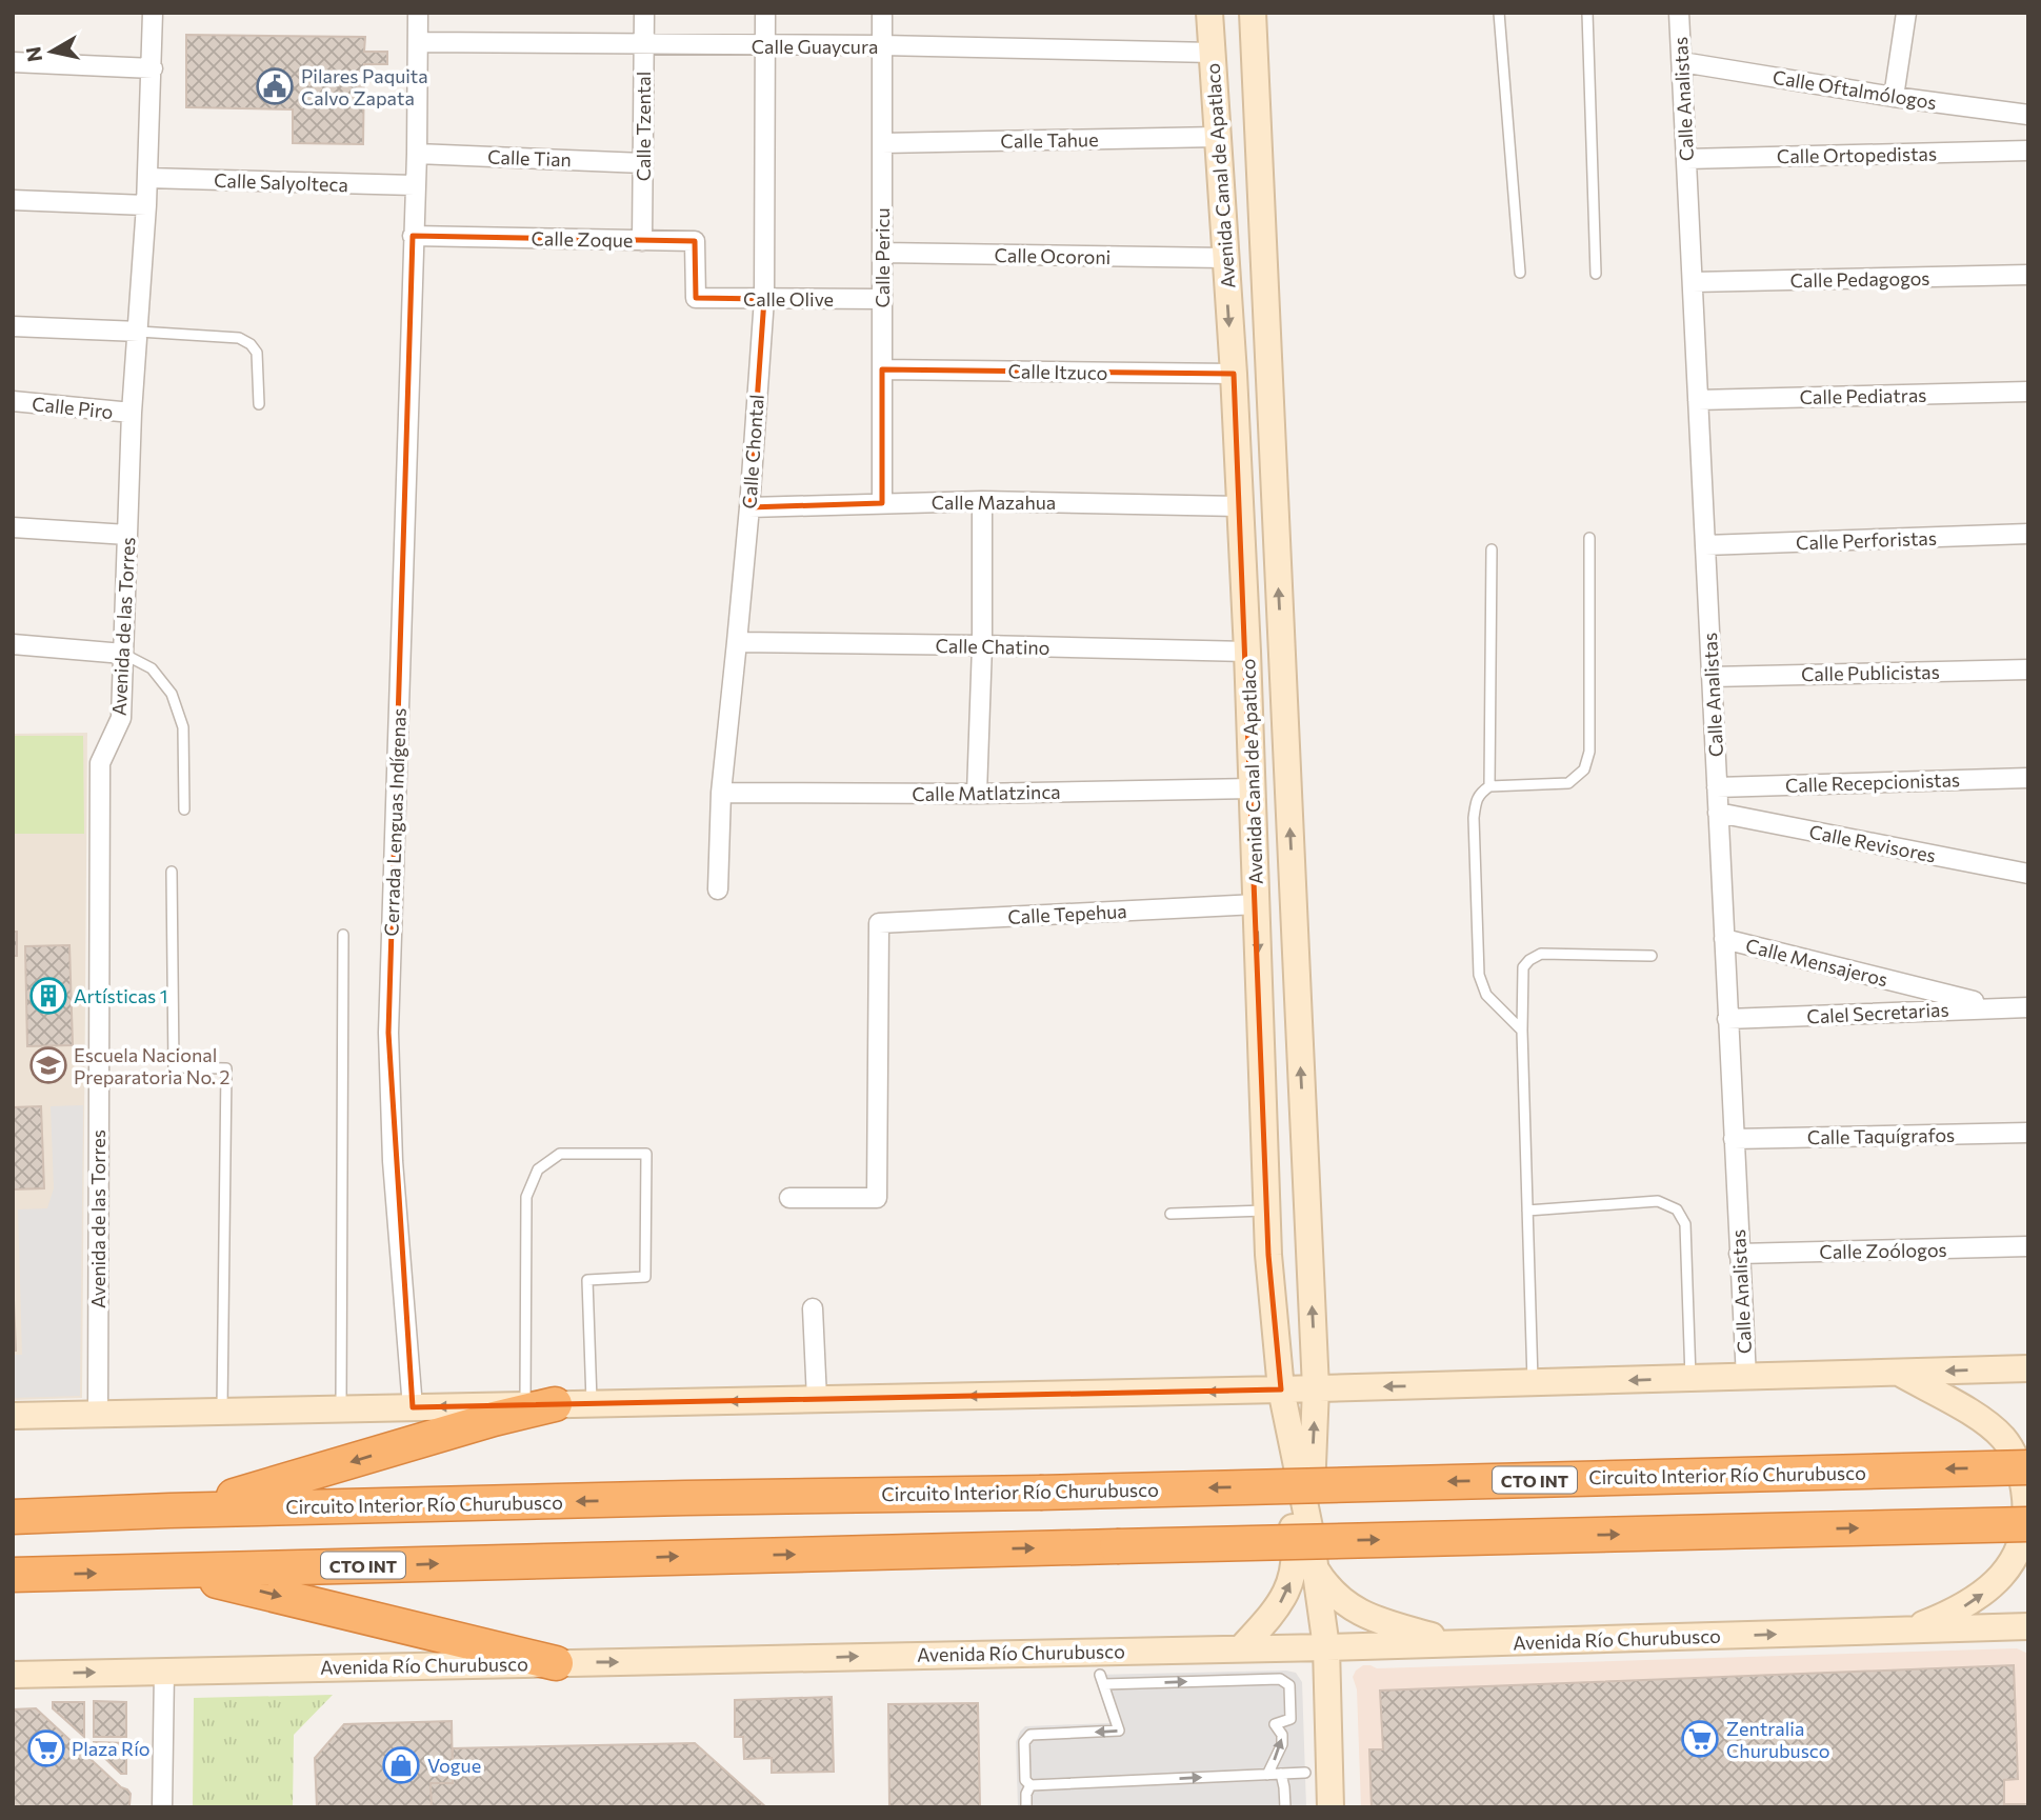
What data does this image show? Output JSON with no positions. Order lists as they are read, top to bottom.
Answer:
{
  "streets": {
    "highway": ["Circuito Interior Río Churubusco", "CTO INT"],
    "main road": ["Avenida Canal de Apatlaco", "Avenida Río Churubusco"],
    "street": [
      "Calle Guaycura",
      "Calle Oftalmólogos",
      "Calle Analistas",
      "Calle Tzental",
      "Calle Tahue",
      "Calle Ortopedistas",
      "Calle Tian",
      "Calle Salyolteca",
      "Calle Zoque",
      "Calle Ocoroni",
      "Calle Pericu",
      "Calle Pedagogos",
      "Calle Olive",
      "Calle Itzuco",
      "Calle Pediatras",
      "Calle Piro",
      "Calle Chontal",
      "Calle Mazahua",
      "Calle Perforistas",
      "Avenida de las Torres",
      "Calle Chatino",
      "Calle Publicistas",
      "Calle Recepcionistas",
      "Calle Matlatzinca",
      "Cerrada Lenguas Indígenas",
      "Calle Revisores",
      "Calle Tepehua",
      "Calle Mensajeros",
      "Calel Secretarias",
      "Calle Taquígrafos",
      "Calle Zoólogos"
    ]
  },
  "crossings": [
    ["Calle Guaycura", "Calle Tzental"],
    ["Calle Guaycura", "Avenida Canal de Apatlaco"],
    ["Calle Guaycura", "Calle Pericu"],
    ["Calle Guaycura", "Calle Chontal"],
    ["Calle Guaycura", "Cerrada Lenguas Indígenas"],
    ["Calle Oftalmólogos", "Calle Analistas"],
    ["Calle Analistas", "Calle Ortopedistas"],
    ["Calle Analistas", "Calle Pedagogos"],
    ["Calle Analistas", "Calle Pediatras"],
    ["Calle Analistas", "Calle Perforistas"],
    ["Calle Analistas", "Calle Publicistas"],
    ["Calle Analistas", "Calle Recepcionistas"],
    ["Calle Analistas", "Calle Revisores"],
    ["Calle Analistas", "Calle Mensajeros"],
    ["Calle Analistas", "Calel Secretarias"],
    ["Calle Analistas", "Calle Taquígrafos"],
    ["Calle Analistas", "Calle Zoólogos"],
    ["Calle Tzental", "Calle Tian"],
    ["Calle Tzental", "Calle Zoque"],
    ["Calle Tahue", "Avenida Canal de Apatlaco"],
    ["Calle Tahue", "Calle Pericu"],
    ["Calle Tian", "Cerrada Lenguas Indígenas"],
    ["Avenida Canal de Apatlaco", "Calle Ocoroni"],
    ["Avenida Canal de Apatlaco", "Calle Itzuco"],
    ["Avenida Canal de Apatlaco", "Calle Mazahua"],
    ["Avenida Canal de Apatlaco", "Calle Chatino"],
    ["Avenida Canal de Apatlaco", "Calle Matlatzinca"],
    ["Avenida Canal de Apatlaco", "Calle Tepehua"],
    ["Avenida Canal de Apatlaco", "Avenida Río Churubusco"],
    ["Calle Salyolteca", "Avenida de las Torres"],
    ["Calle Salyolteca", "Cerrada Lenguas Indígenas"],
    ["Calle Zoque", "Calle Olive"],
    ["Calle Zoque", "Cerrada Lenguas Indígenas"],
    ["Calle Ocoroni", "Calle Pericu"],
    ["Calle Pericu", "Calle Olive"],
    ["Calle Pericu", "Calle Itzuco"],
    ["Calle Pericu", "Calle Mazahua"],
    ["Calle Olive", "Calle Chontal"],
    ["Calle Piro", "Avenida de las Torres"],
    ["Calle Chontal", "Calle Mazahua"],
    ["Calle Chontal", "Calle Chatino"],
    ["Calle Chontal", "Calle Matlatzinca"],
    ["Calle Mensajeros", "Calel Secretarias"]
  ],
  "one_way": ["Avenida Río Churubusco"],
  "places": {
    "public building": ["Pilares Paquita Calvo Zapata"],
    "building": ["Artísticas 1"],
    "school or university": ["Escuela Nacional Preparatoria No. 2"],
    "supermarket": ["Zentralia Churubusco", "Plaza Río"],
    "shop": ["Vogue"]
  },
  "north": "left"
}
